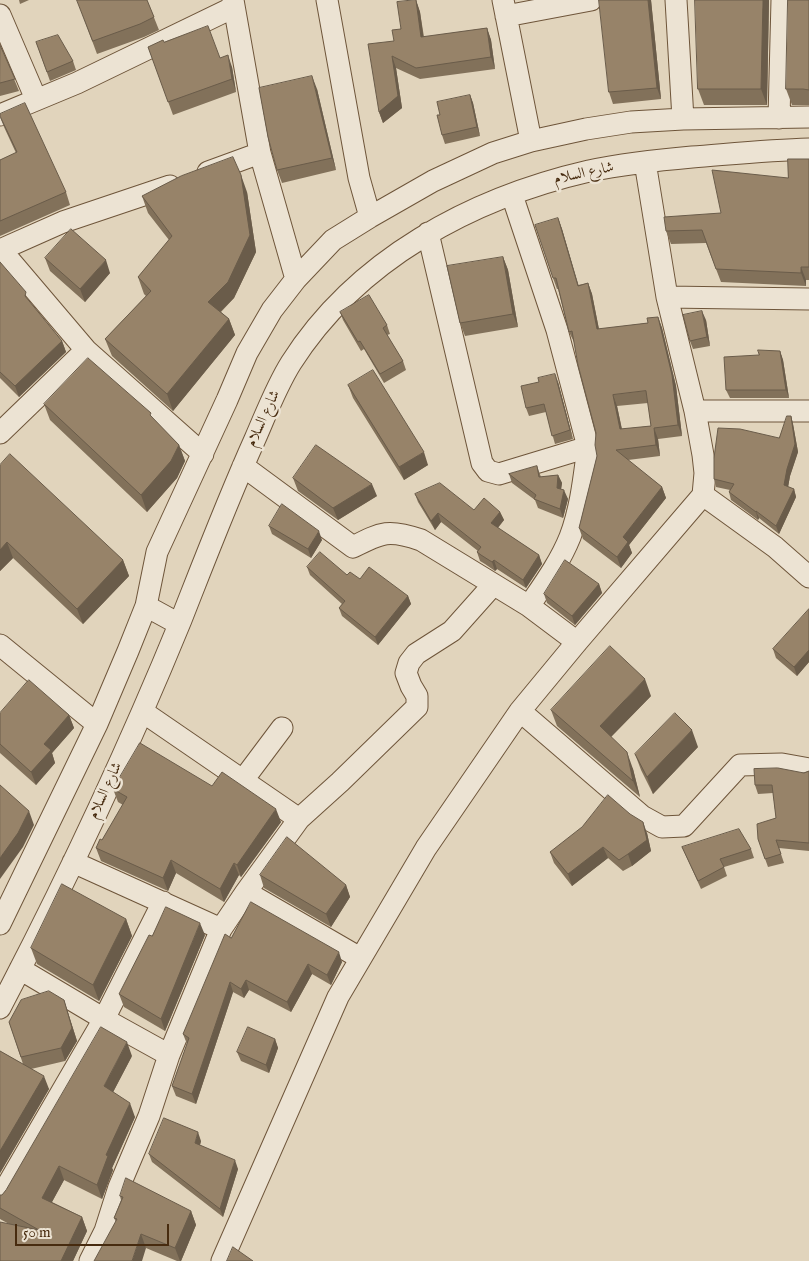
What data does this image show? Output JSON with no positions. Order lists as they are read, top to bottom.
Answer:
{
  "streets": {
    "street": ["شارع السلام"]
  },
  "scale_bar": "50 m"
}
